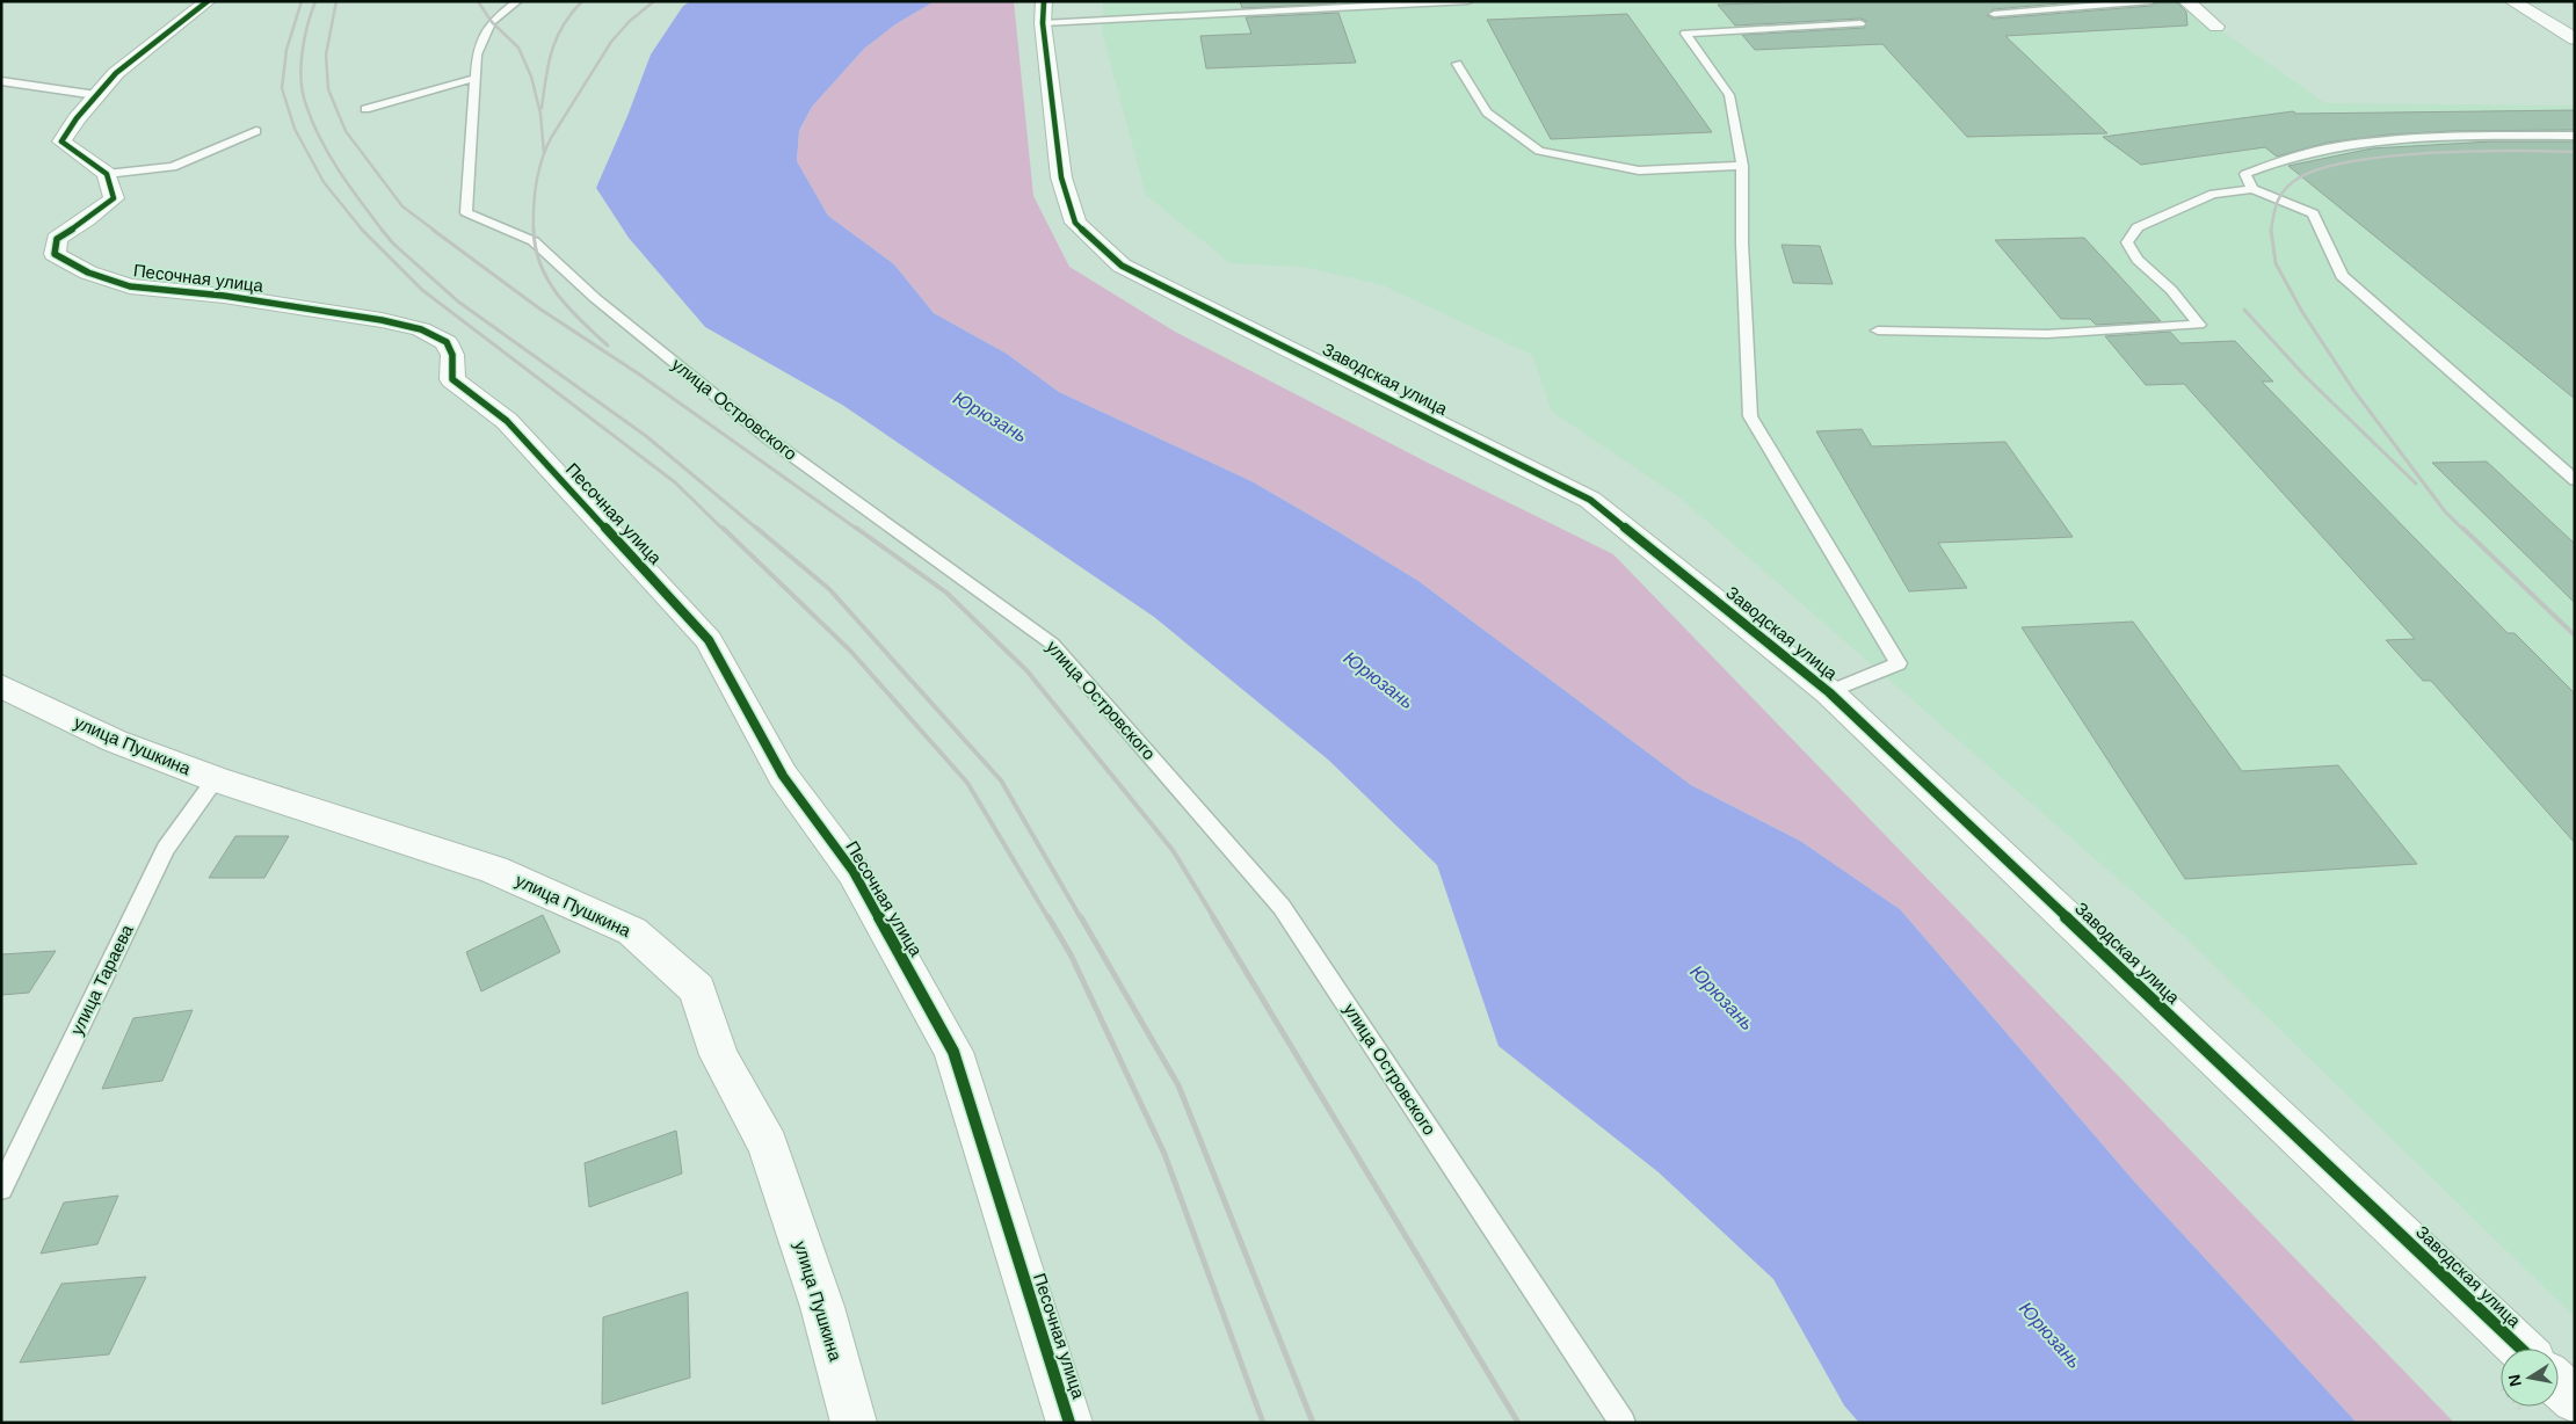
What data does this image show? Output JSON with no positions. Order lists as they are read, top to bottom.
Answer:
{
  "streets": {
    "street": ["Песочная улица", "Заводская улица", "улица Пушкина"],
    "lane": ["улица Островского", "улица Тараева"]
  },
  "crossings": [
    ["улица Пушкина", "улица Тараева"]
  ],
  "water": ["Юрюзань"],
  "north": "left"
}
